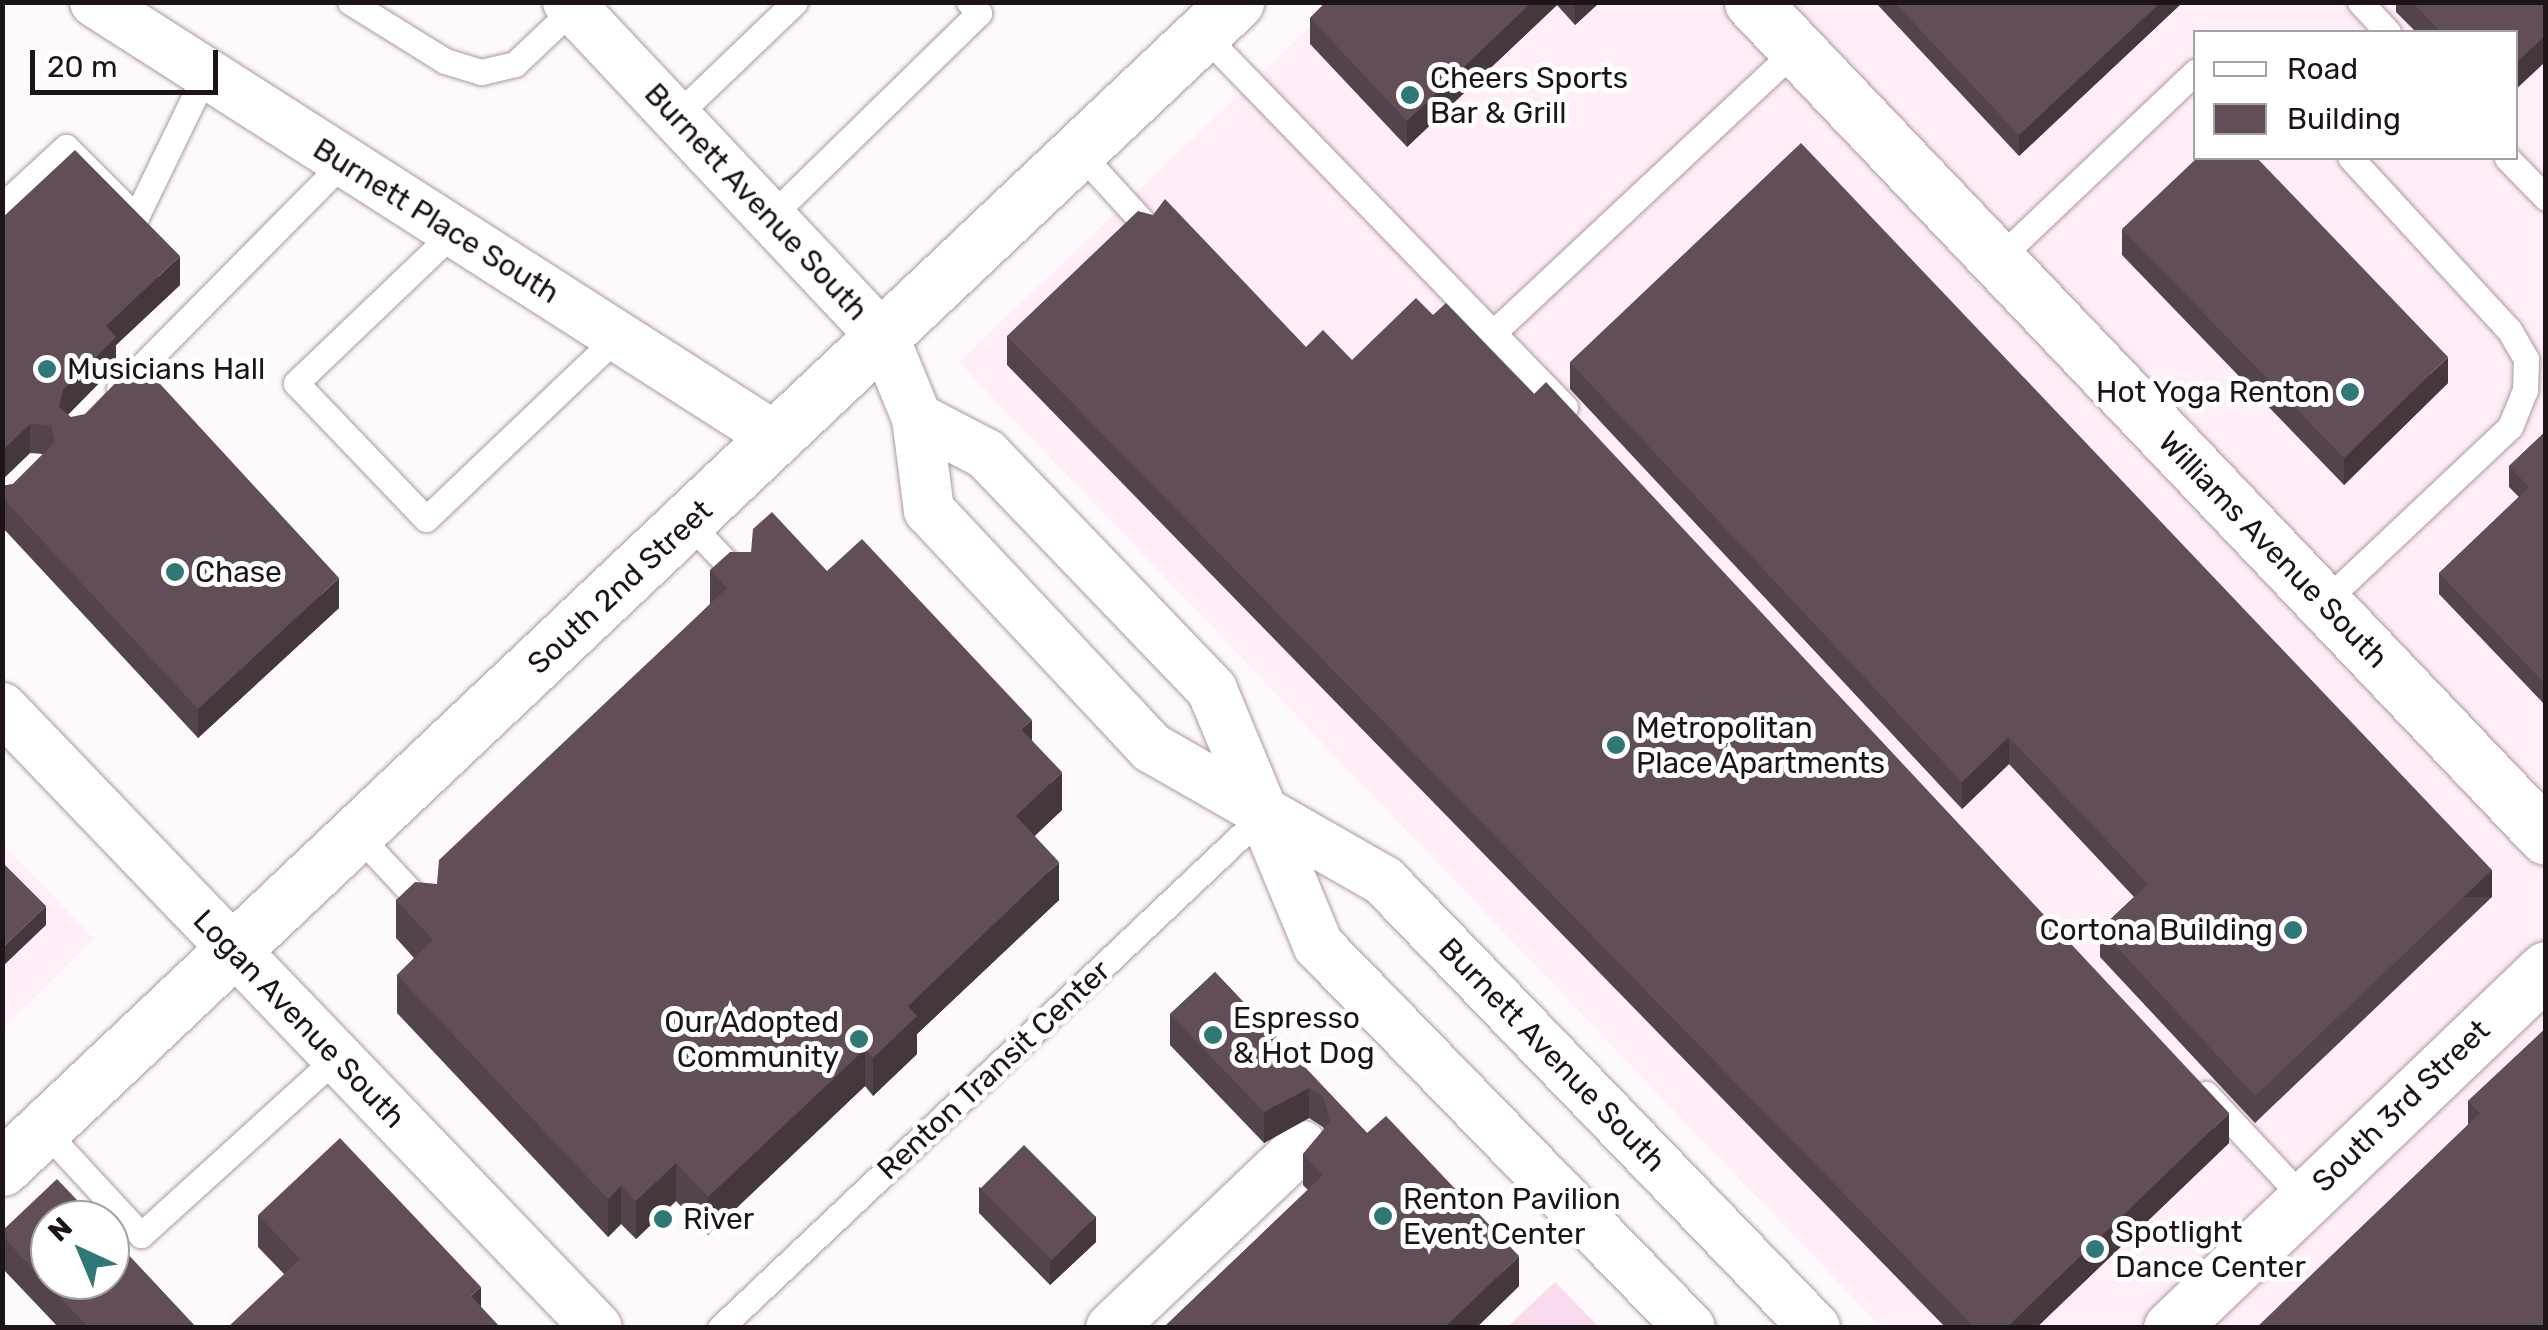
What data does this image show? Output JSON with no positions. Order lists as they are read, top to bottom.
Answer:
{
  "streets": {
    "main road": ["Williams Avenue South", "South 2nd Street", "South 3rd Street"],
    "street": ["Burnett Avenue South", "Burnett Place South", "Logan Avenue South"],
    "lane": ["Renton Transit Center"]
  },
  "crossings": [
    ["Burnett Avenue South", "South 2nd Street"],
    ["Burnett Avenue South", "Renton Transit Center"],
    ["Burnett Place South", "South 2nd Street"],
    ["South 2nd Street", "Logan Avenue South"]
  ],
  "places": [
    "Cheers Sports Bar & Grill",
    "Musicians Hall",
    "Hot Yoga Renton",
    "Chase",
    "Metropolitan Place Apartments",
    "Cortona Building",
    "Espresso & Hot Dog",
    "Our Adopted Community",
    "Renton Pavilion Event Center",
    "River",
    "Spotlight Dance Center"
  ],
  "legend": ["Road", "Building"],
  "scale_bar": "20 m",
  "north": "top left"
}
